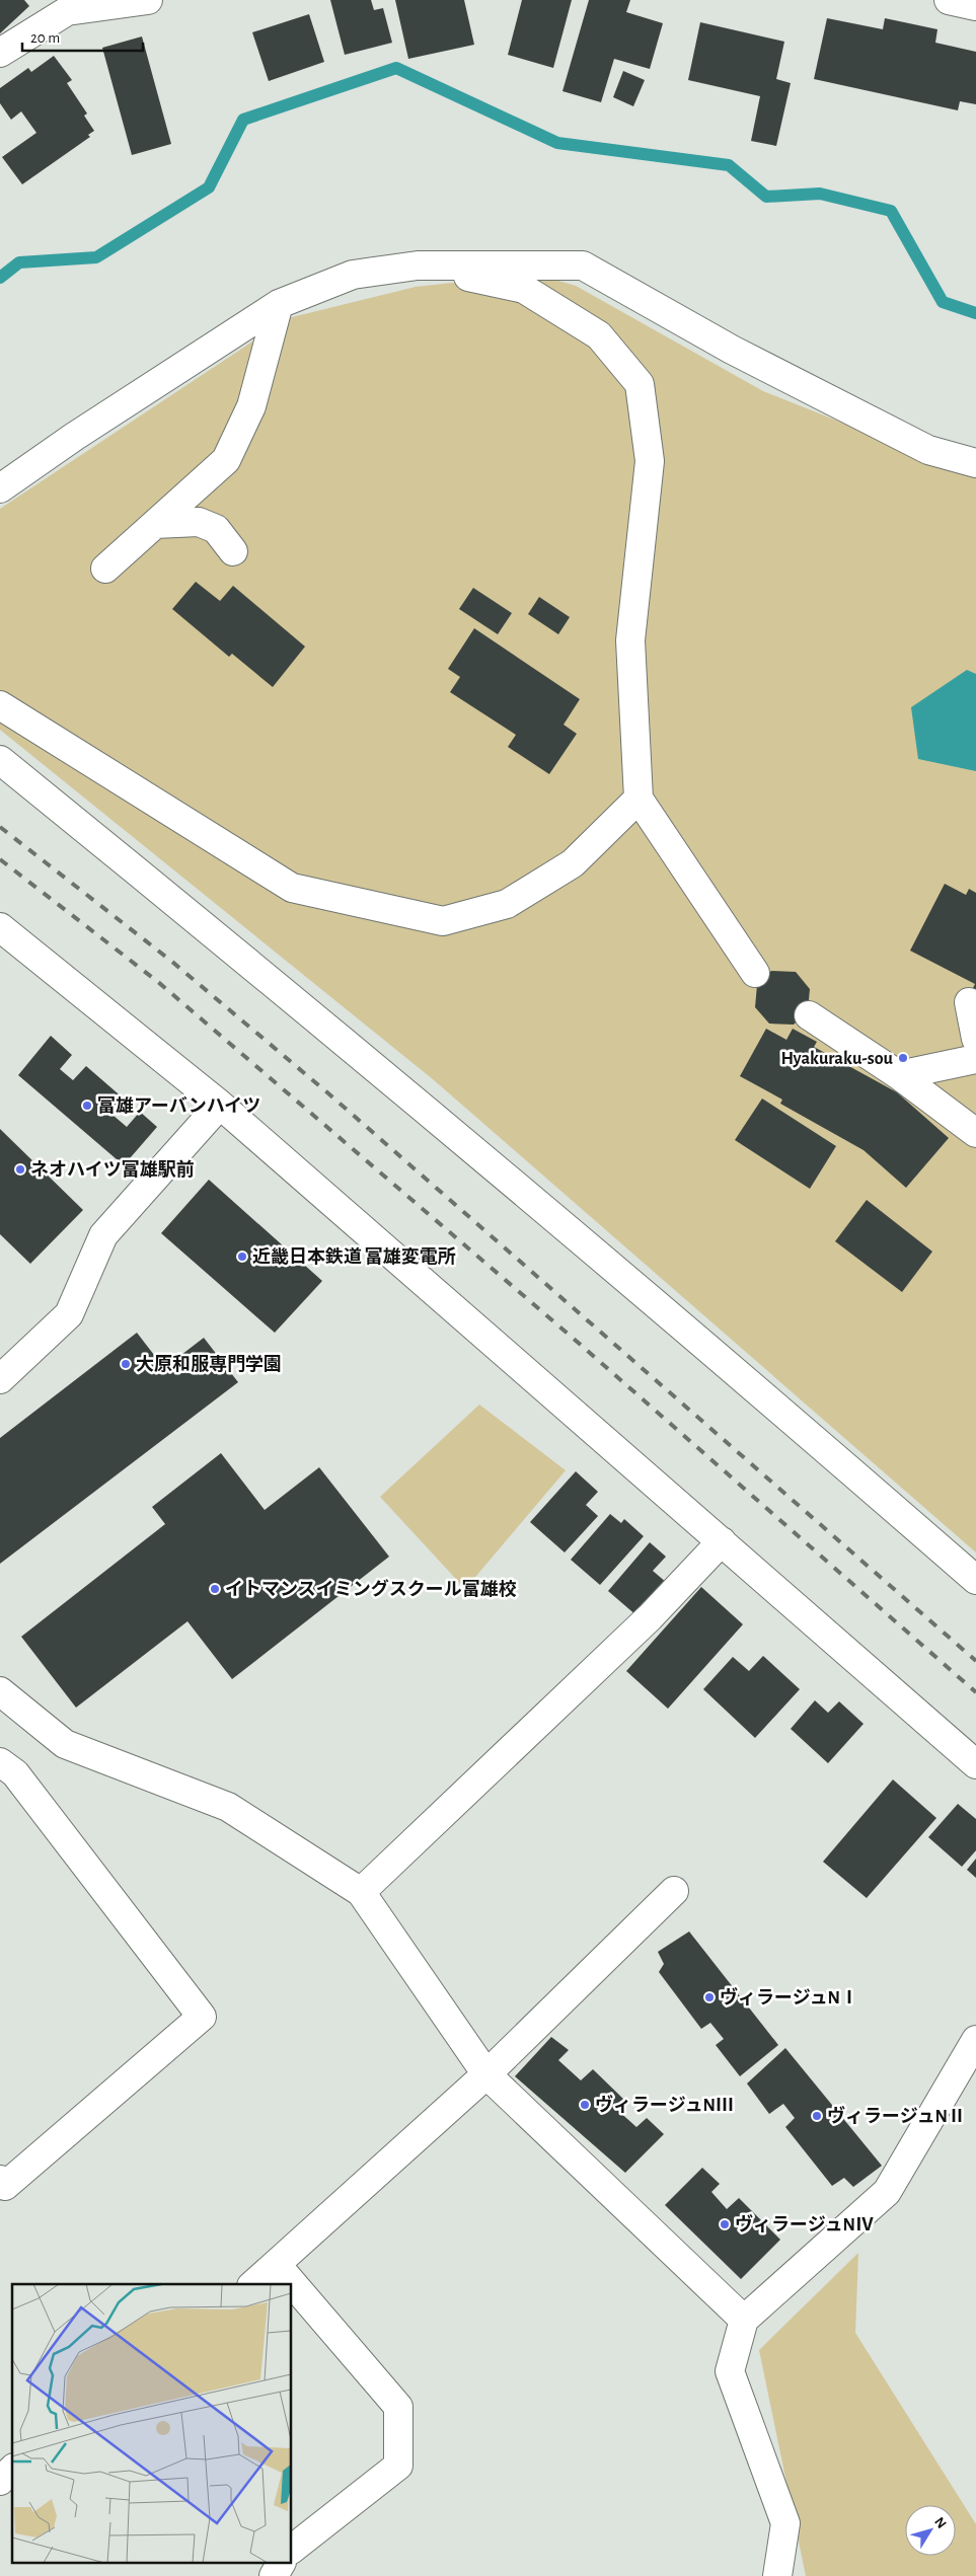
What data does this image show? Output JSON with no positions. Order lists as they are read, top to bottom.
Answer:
{
  "places": [
    "Hyakuraku-sou",
    "富雄アーバンハイツ",
    "ネオハイツ富雄駅前",
    "近畿日本鉄道 富雄変電所",
    "大原和服専門学園",
    "イトマンスイミングスクール富雄校",
    "ヴィラージュNⅠ",
    "ヴィラージュNⅢ",
    "ヴィラージュNⅡ",
    "ヴィラージュNⅣ"
  ],
  "scale_bar": "20 m",
  "north": "top right"
}
